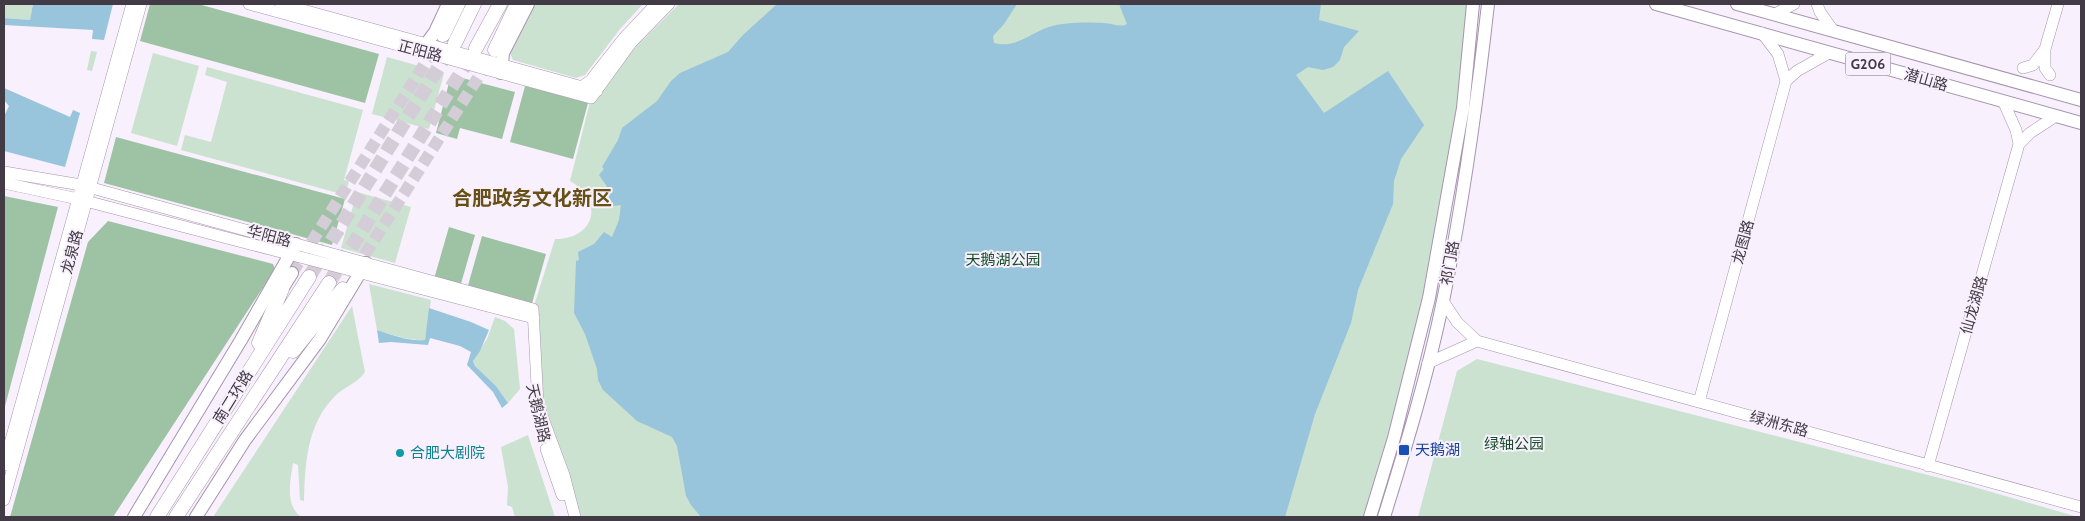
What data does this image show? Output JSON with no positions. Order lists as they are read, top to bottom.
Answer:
{
  "streets": {
    "highway": ["南二环路"],
    "main road": ["G206", "潜山路", "祁门路"],
    "street": [
      "正阳路",
      "华阳路",
      "龙图路",
      "龙泉路",
      "仙龙湖路",
      "天鹅湖路",
      "绿洲东路"
    ]
  },
  "crossings": [
    ["华阳路", "龙泉路"],
    ["华阳路", "天鹅湖路"],
    ["龙图路", "绿洲东路"],
    ["仙龙湖路", "绿洲东路"]
  ],
  "districts": ["合肥政务文化新区"],
  "parks": ["天鹅湖公园", "绿轴公园"],
  "places": {
    "transit": ["天鹅湖"],
    "other": ["合肥大剧院"]
  }
}
